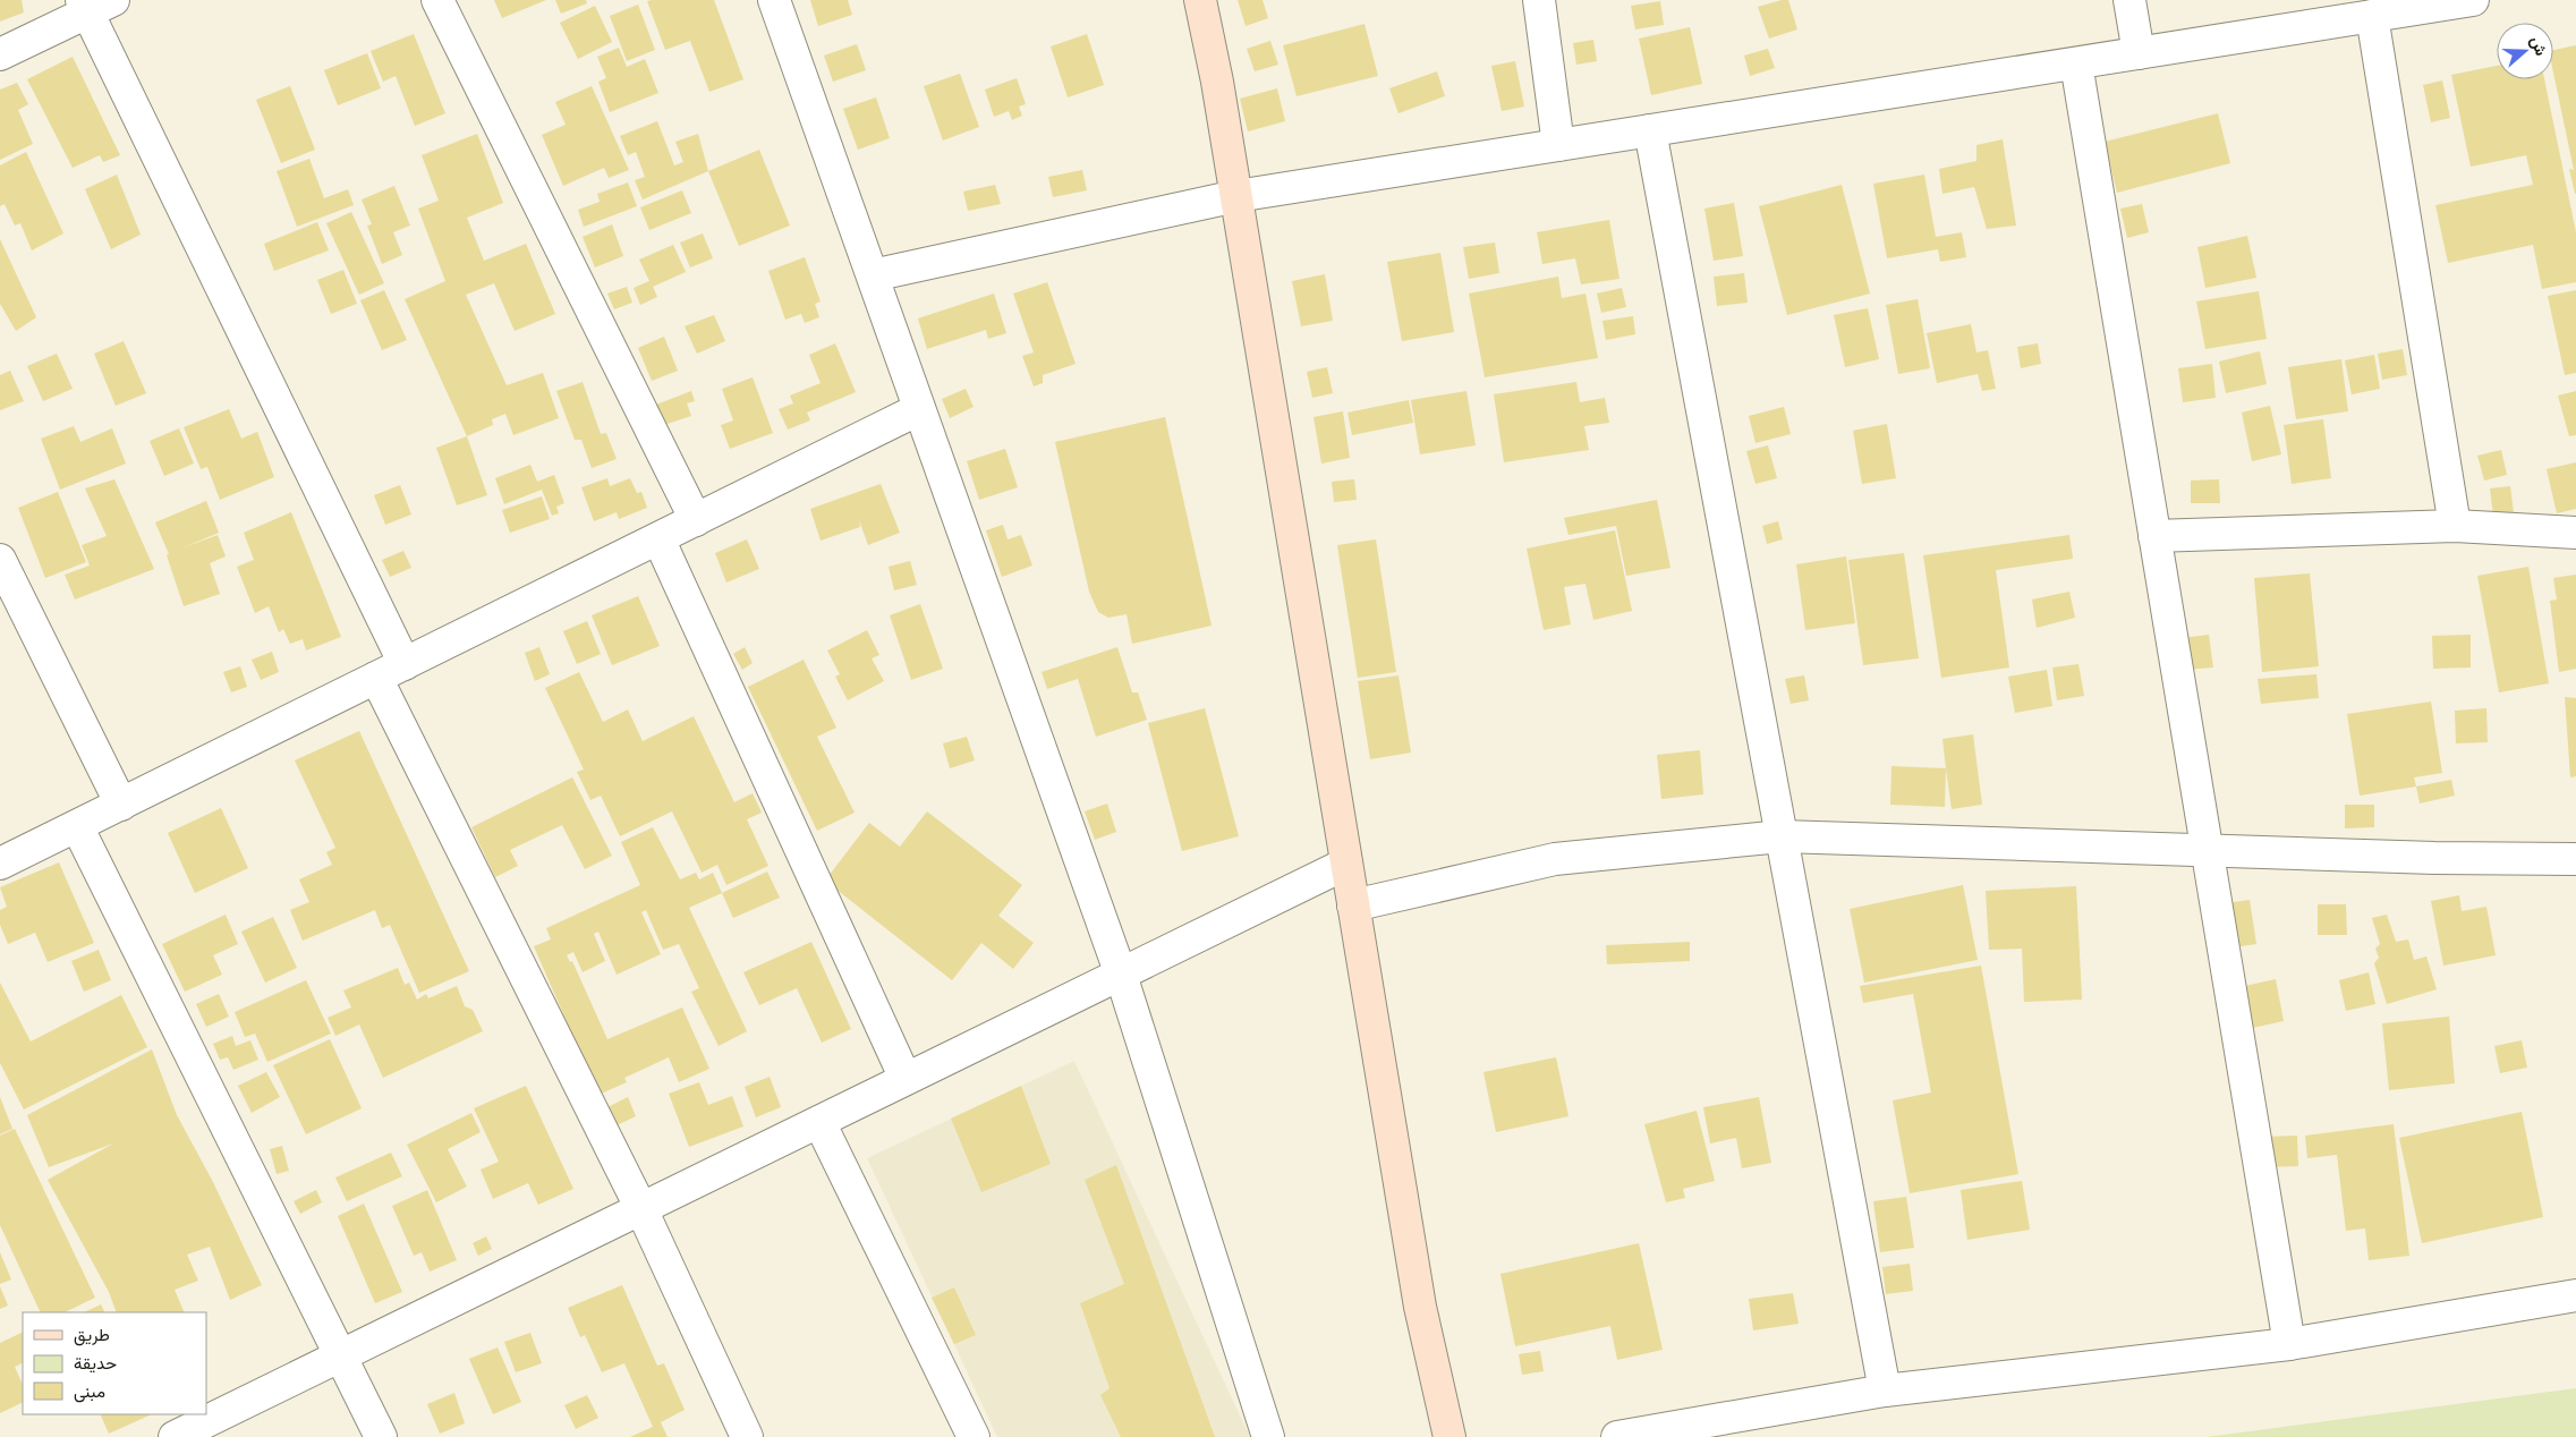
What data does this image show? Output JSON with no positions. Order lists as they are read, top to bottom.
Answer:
{
  "legend": ["طريق", "حديقة", "مبنى"],
  "north": "right"
}
